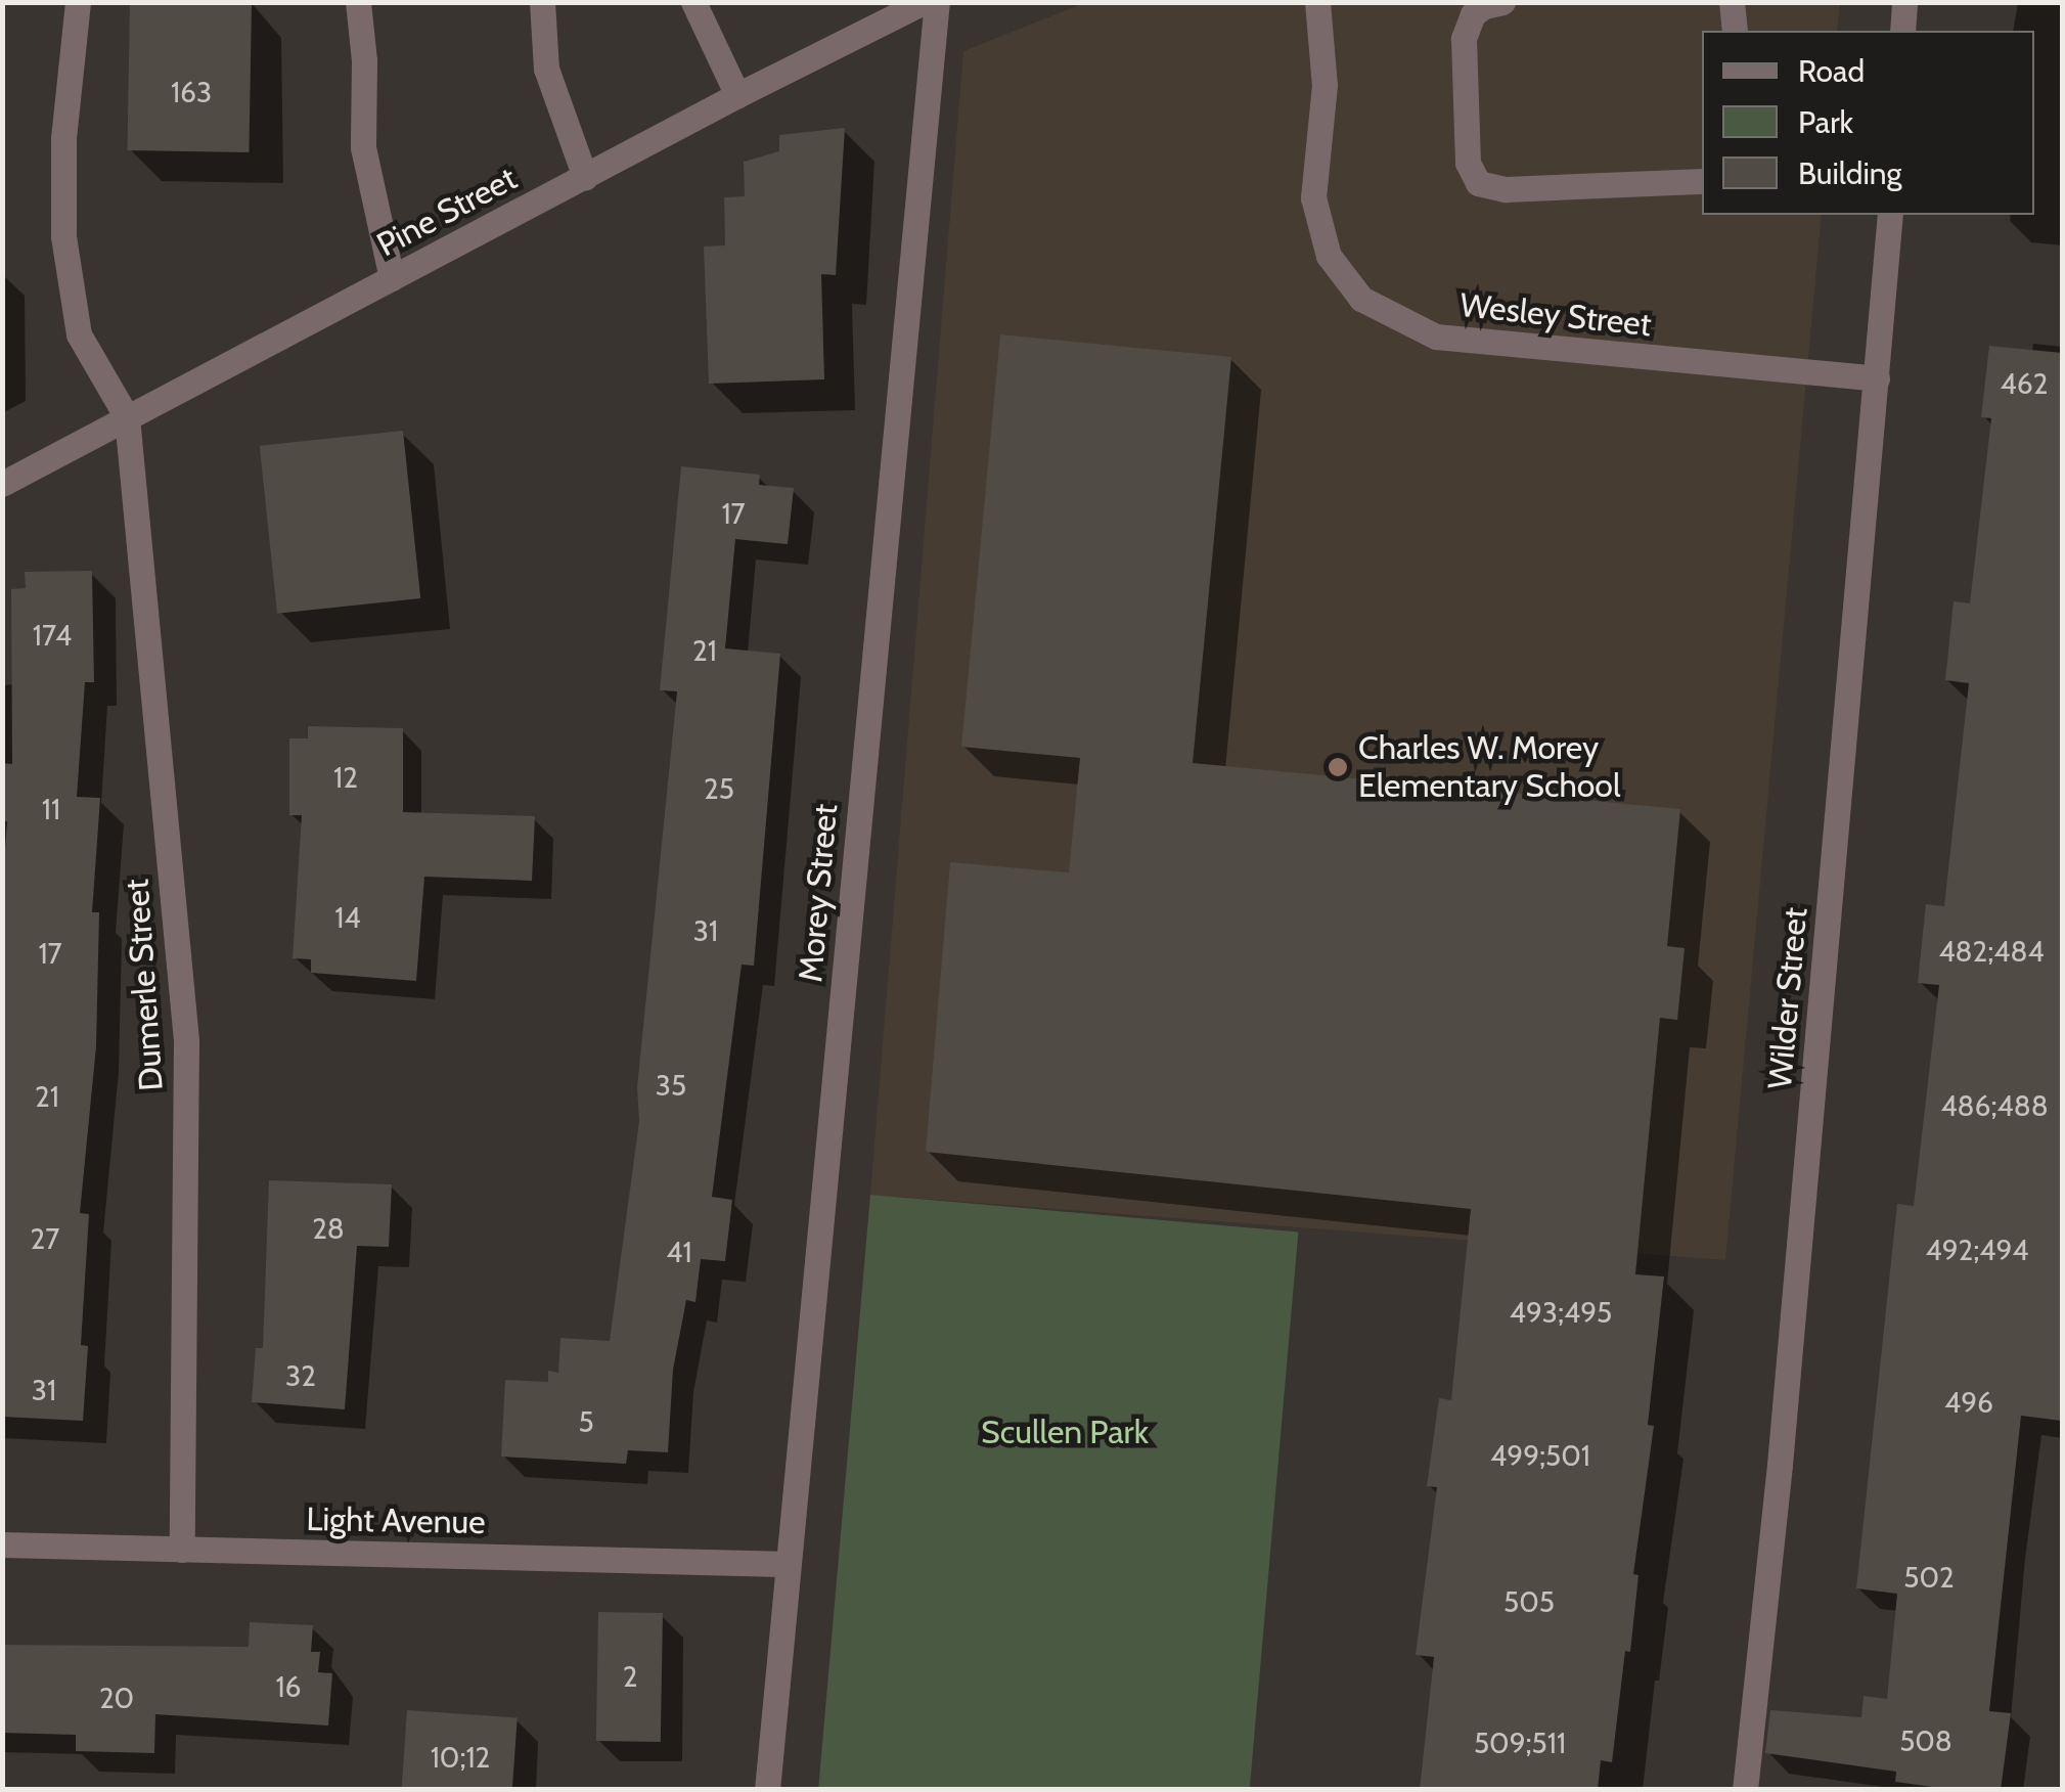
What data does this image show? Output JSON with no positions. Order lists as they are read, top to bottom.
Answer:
{
  "streets": {
    "street": [
      "Pine Street",
      "Wesley Street",
      "Morey Street",
      "Dumerle Street",
      "Wilder Street",
      "Light Avenue"
    ]
  },
  "crossings": [
    ["Pine Street", "Dumerle Street"],
    ["Wesley Street", "Wilder Street"],
    ["Morey Street", "Light Avenue"],
    ["Dumerle Street", "Light Avenue"]
  ],
  "parks": ["Scullen Park"],
  "places": ["Charles W. Morey Elementary School"],
  "house_numbers": [
    "163",
    "462",
    "17",
    "174",
    "21",
    "12",
    "25",
    "11",
    "14",
    "31",
    "482;484",
    "17",
    "35",
    "21",
    "486;488",
    "28",
    "27",
    "492;494",
    "41",
    "493;495",
    "32",
    "31",
    "496",
    "5",
    "499;501",
    "502",
    "505",
    "2",
    "16",
    "20",
    "508",
    "509;511",
    "10;12"
  ],
  "legend": ["Road", "Park", "Building"]
}
